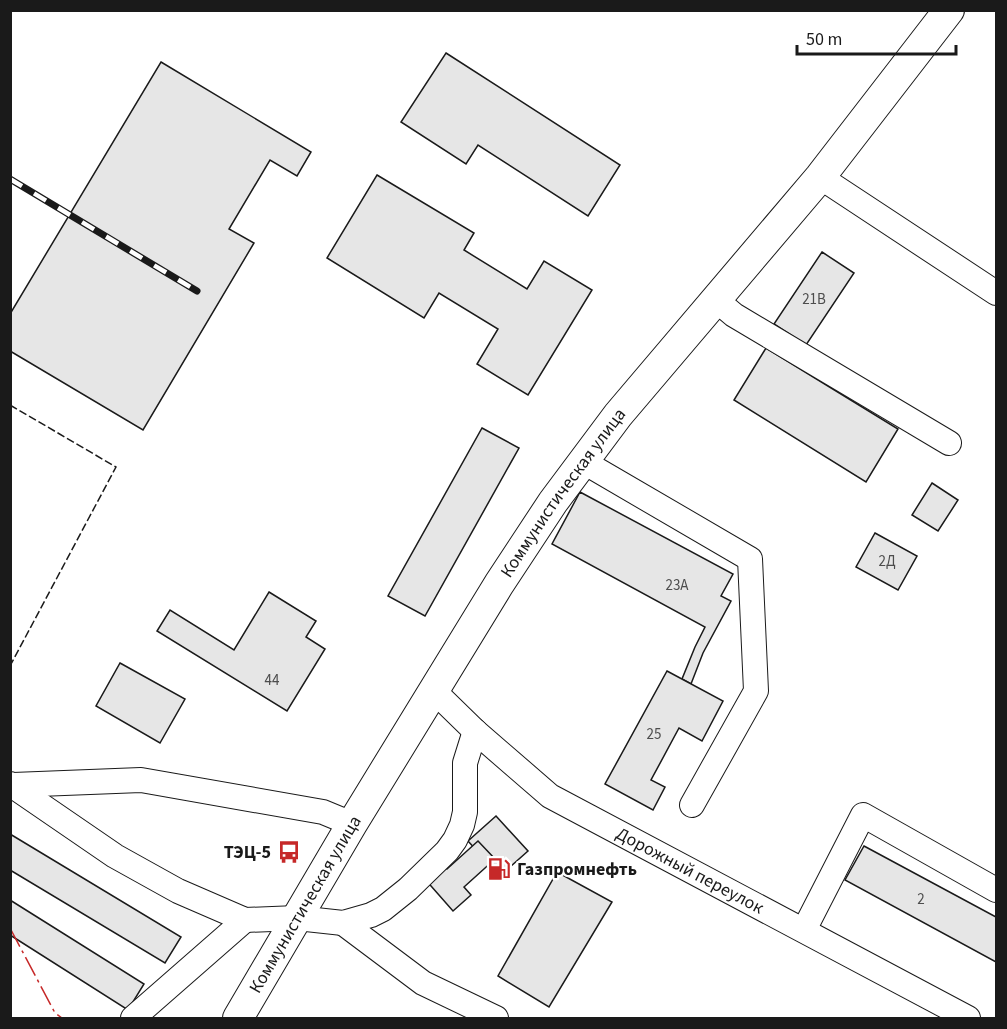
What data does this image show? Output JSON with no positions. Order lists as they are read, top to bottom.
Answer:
{
  "streets": {
    "main road": ["Коммунистическая улица"],
    "street": ["Дорожный переулок"]
  },
  "crossings": [
    ["Коммунистическая улица", "Дорожный переулок"]
  ],
  "places": {
    "bus stop": ["ТЭЦ-5"],
    "fuel station": ["Газпромнефть"]
  },
  "house_numbers": [
    "21В",
    "2Д",
    "23А",
    "44",
    "25",
    "2"
  ],
  "scale_bar": "50 m"
}
